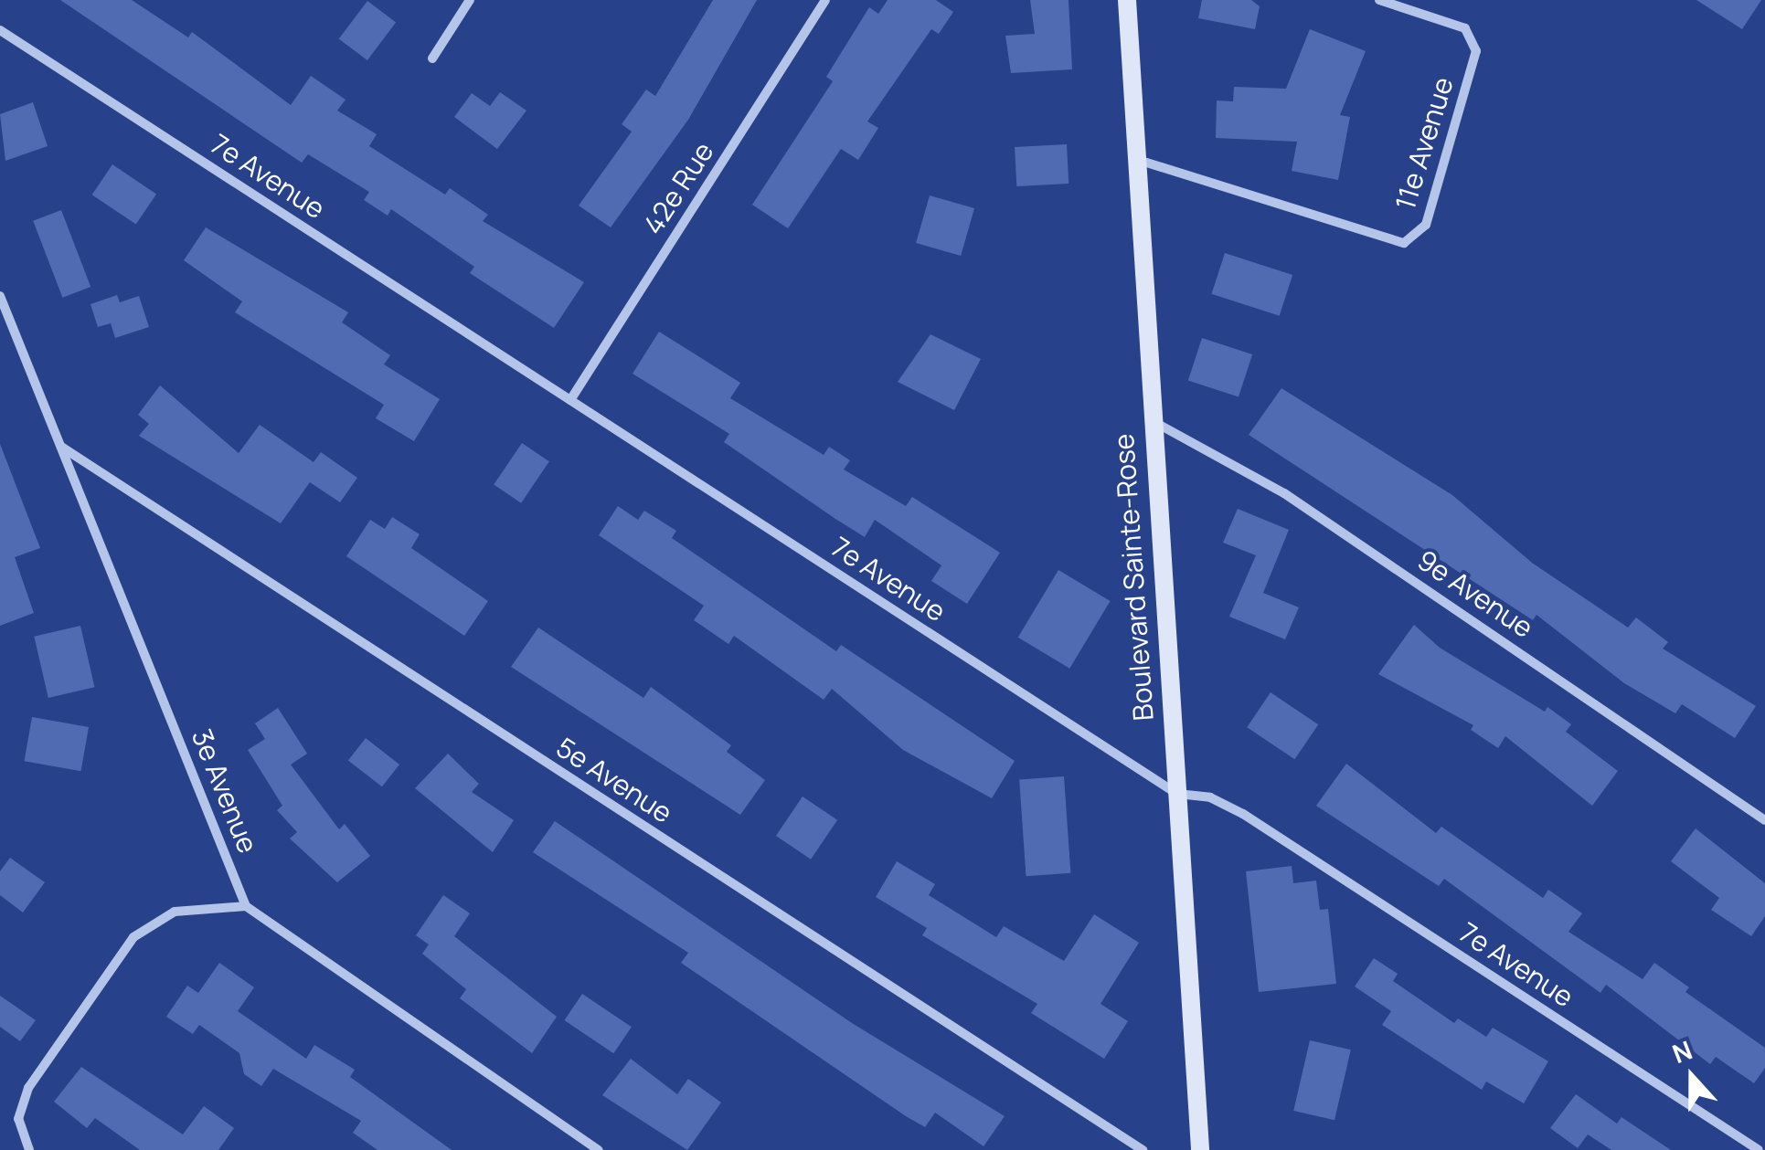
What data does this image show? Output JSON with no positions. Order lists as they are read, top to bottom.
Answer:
{
  "streets": {
    "street": [
      "11e Avenue",
      "7e Avenue",
      "42e Rue",
      "Boulevard Sainte-Rose",
      "9e Avenue",
      "5e Avenue",
      "3e Avenue"
    ]
  },
  "crossings": [
    ["11e Avenue", "Boulevard Sainte-Rose"],
    ["7e Avenue", "42e Rue"],
    ["7e Avenue", "Boulevard Sainte-Rose"],
    ["Boulevard Sainte-Rose", "9e Avenue"],
    ["5e Avenue", "3e Avenue"]
  ],
  "north": "top"
}
